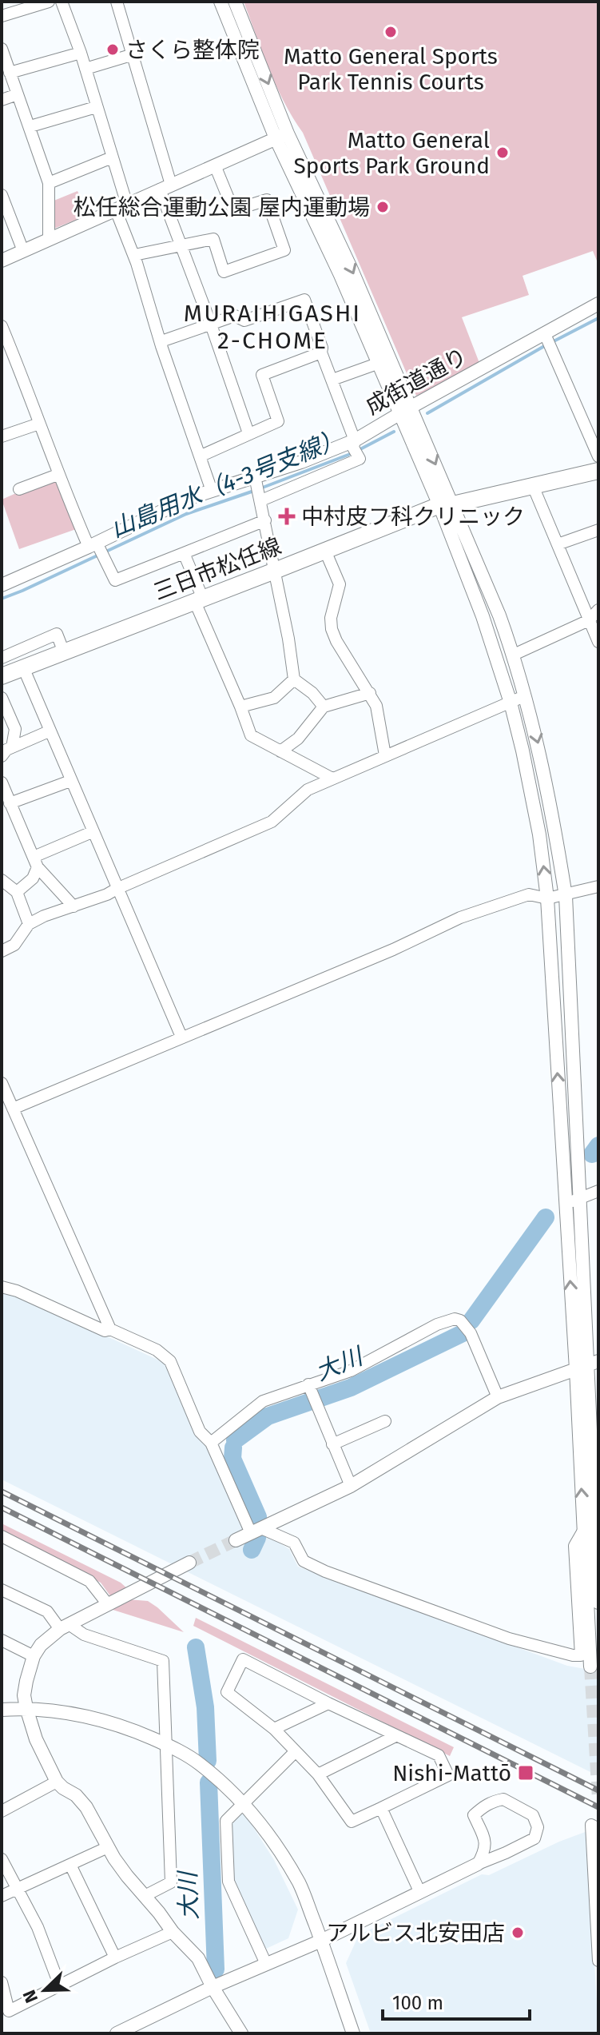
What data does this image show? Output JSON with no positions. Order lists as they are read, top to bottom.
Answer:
{
  "streets": {
    "main road": ["三日市松任線"],
    "street": ["成街道通り"]
  },
  "districts": ["MURAIHIGASHI 2-CHOME"],
  "water": ["山島用水（4-3号支線）", "大川"],
  "places": {
    "other": [
      "Matto General Sports Park Tennis Courts",
      "さくら整体院",
      "Matto General Sports Park Ground",
      "松任総合運動公園 屋内運動場",
      "アルビス北安田店"
    ],
    "health": ["中村皮フ科クリニック"],
    "transit": ["Nishi-Mattō"]
  },
  "scale_bar": "100 m",
  "north": "bottom left"
}
